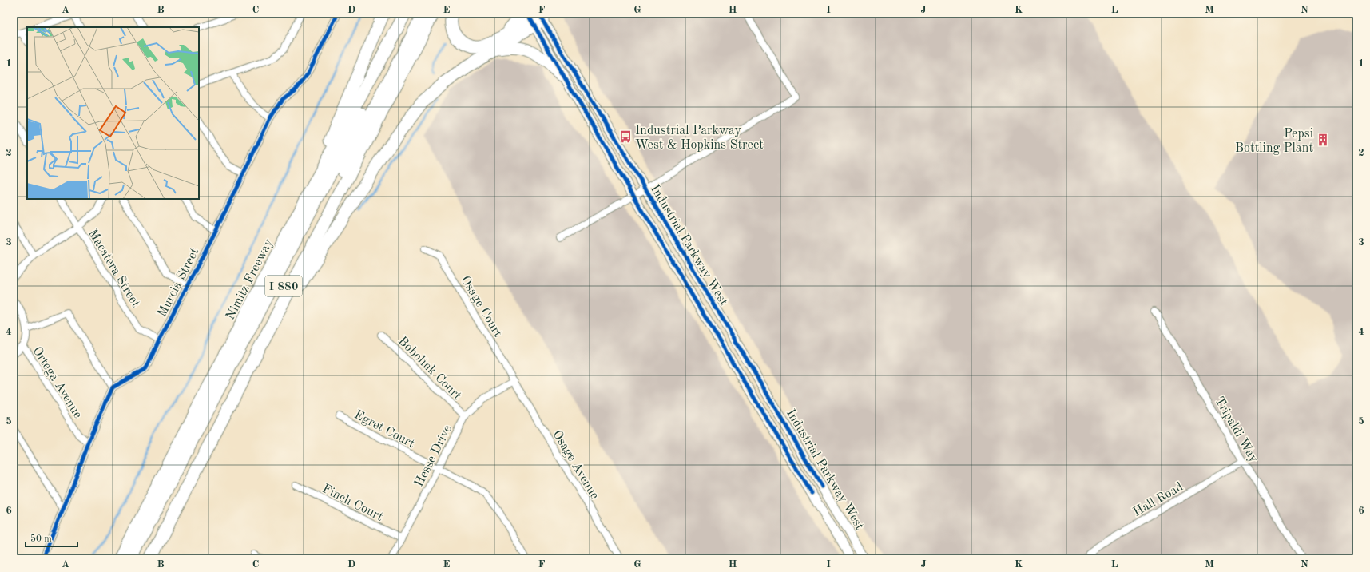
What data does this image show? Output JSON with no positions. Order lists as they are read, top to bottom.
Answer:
{
  "streets": {
    "highway": ["Nimitz Freeway", "I 880"],
    "main road": ["Industrial Parkway West"],
    "street": [
      "Macatera Street",
      "Murcia Street",
      "Osage Court",
      "Bobolink Court",
      "Ortega Avenue",
      "Egret Court",
      "Tripaldi Way",
      "Hesse Drive",
      "Osage Avenue",
      "Hall Road",
      "Finch Court"
    ]
  },
  "crossings": [
    ["Macatera Street", "Murcia Street"],
    ["Osage Court", "Hesse Drive"],
    ["Osage Court", "Osage Avenue"],
    ["Bobolink Court", "Hesse Drive"],
    ["Egret Court", "Hesse Drive"],
    ["Tripaldi Way", "Hall Road"],
    ["Hesse Drive", "Osage Avenue"],
    ["Hesse Drive", "Finch Court"]
  ],
  "places": {
    "bus stop": ["Industrial Parkway West & Hopkins Street"],
    "building": ["Pepsi Bottling Plant"]
  },
  "scale_bar": "50 m",
  "grid": {
    "columns": [
      "A",
      "B",
      "C",
      "D",
      "E",
      "F",
      "G",
      "H",
      "I",
      "J",
      "K",
      "L",
      "M",
      "N"
    ],
    "rows": [
      "1",
      "2",
      "3",
      "4",
      "5",
      "6"
    ]
  }
}
